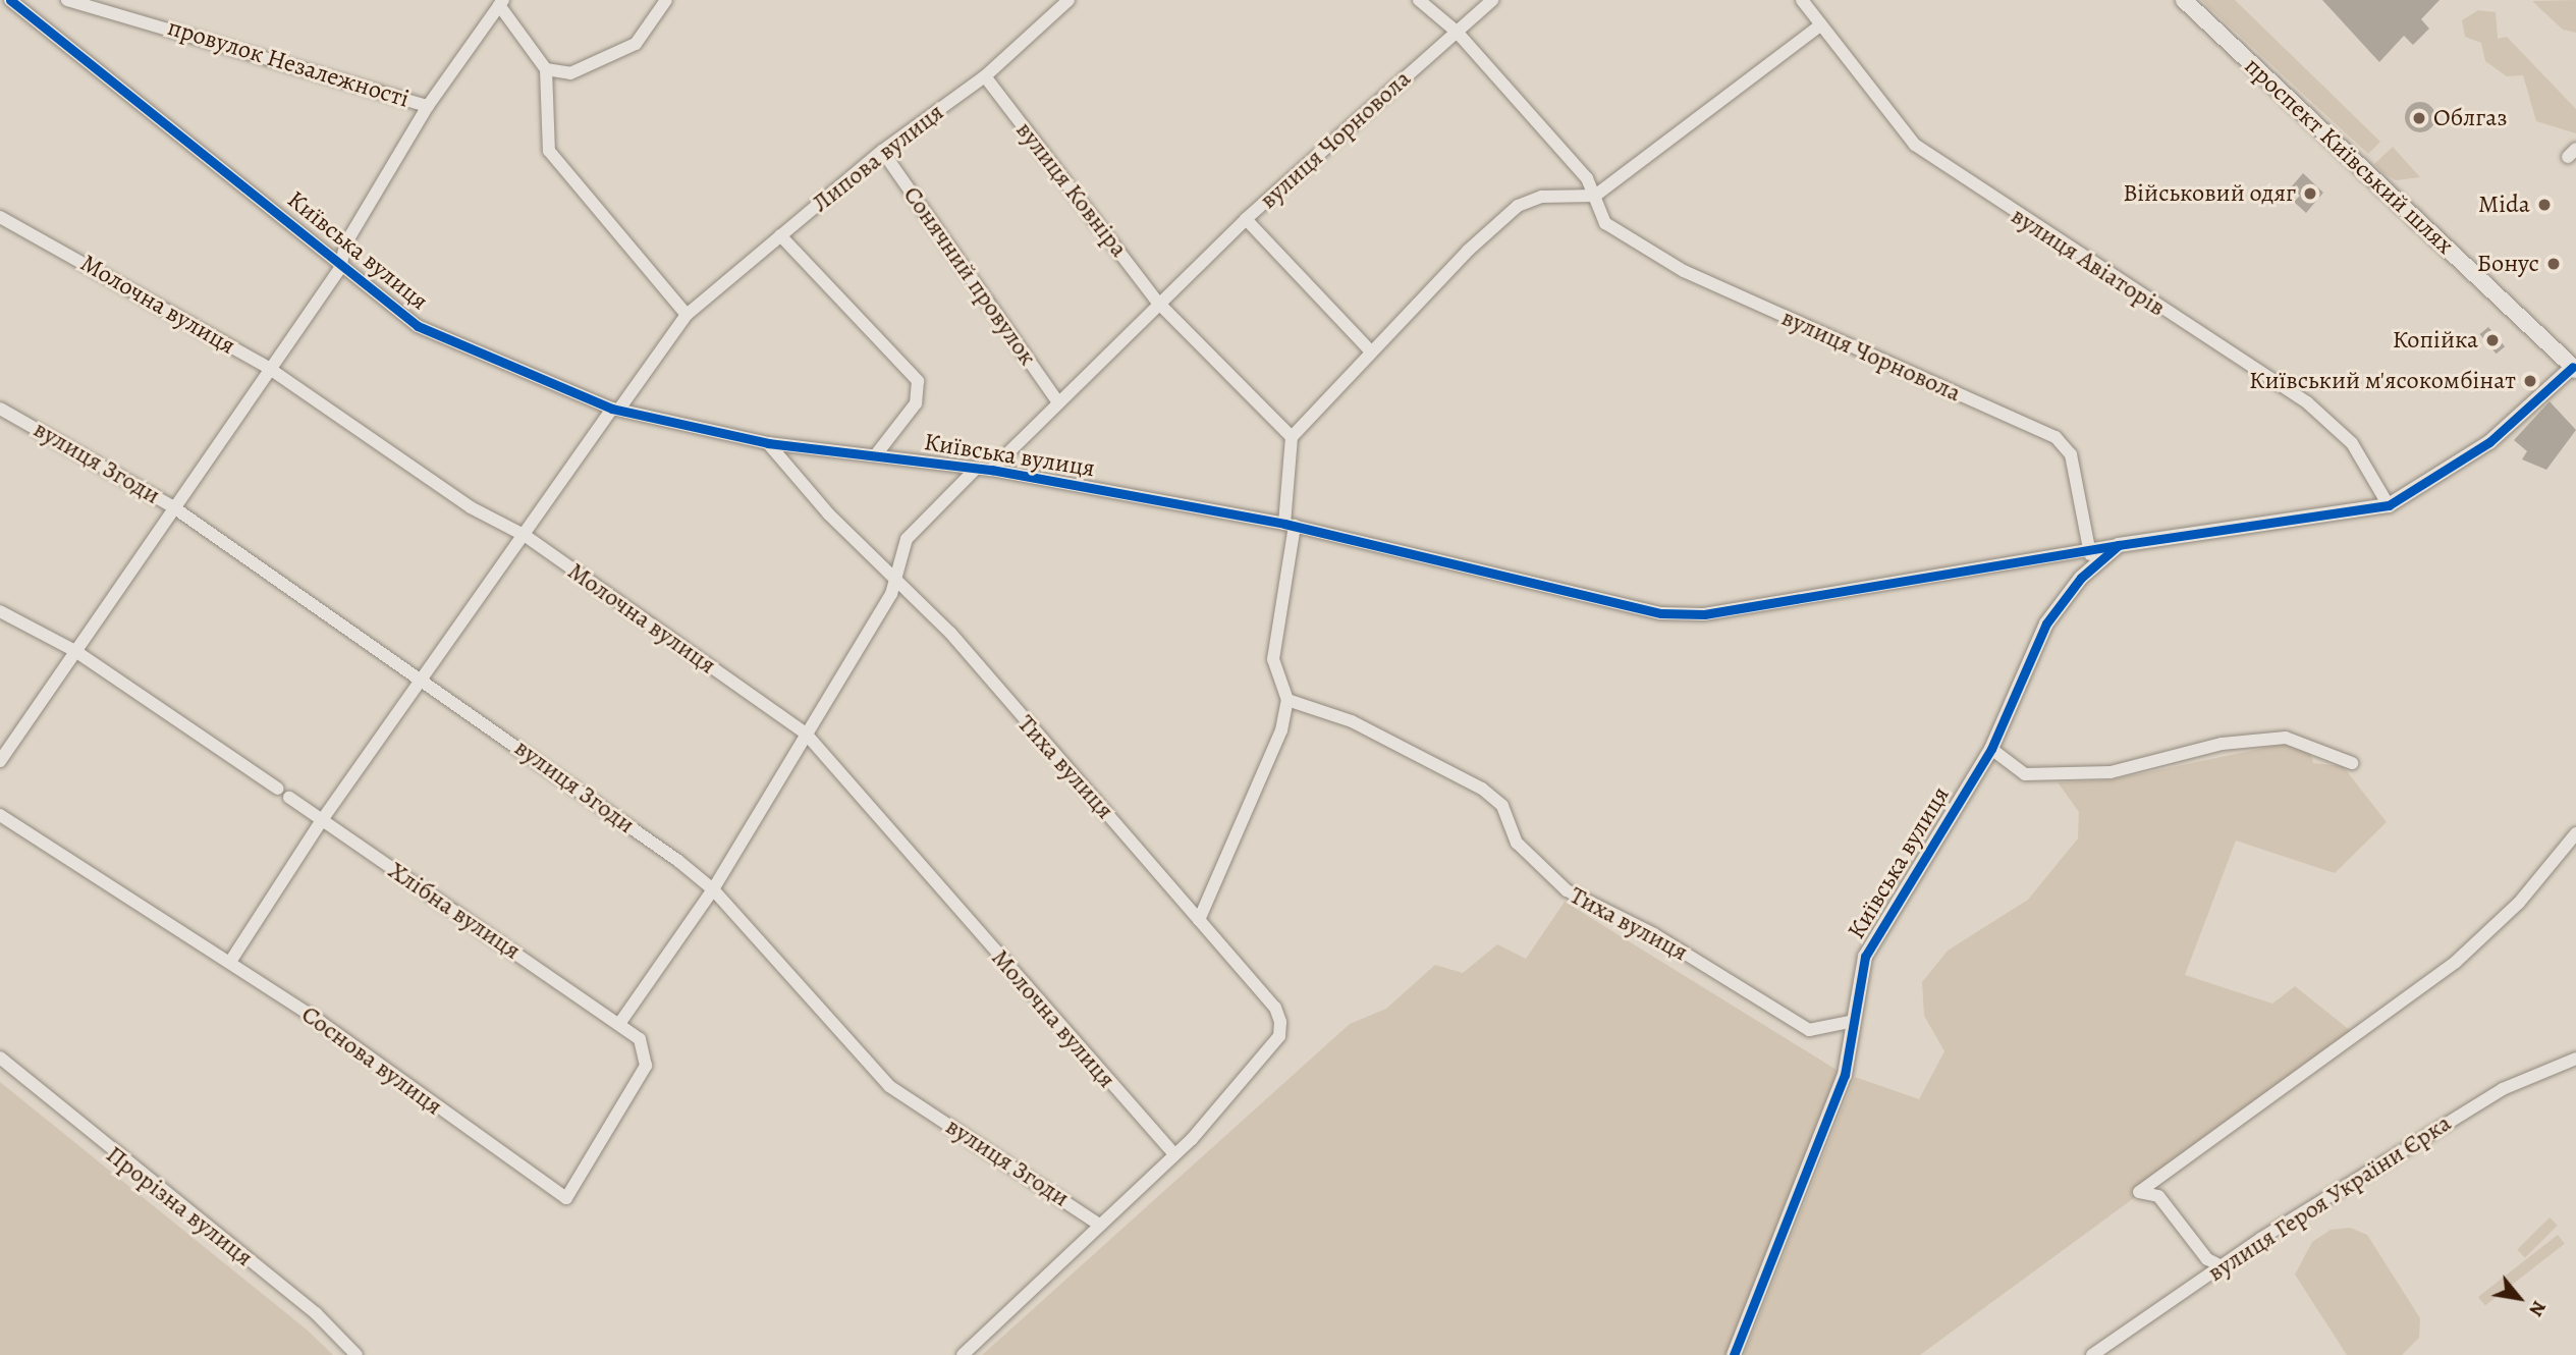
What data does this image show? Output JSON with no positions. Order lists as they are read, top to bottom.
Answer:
{
  "streets": {
    "main road": ["проспект Київський шлях"],
    "street": [
      "провулок Незалежності",
      "вулиця Чорновола",
      "Липова вулиця",
      "вулиця Ковніра",
      "Київська вулиця",
      "вулиця Авіаторів",
      "Сонячний провулок",
      "Молочна вулиця",
      "вулиця Згоди",
      "Тиха вулиця",
      "Хлібна вулиця",
      "Соснова вулиця",
      "вулиця Героя України Єрка",
      "Прорізна вулиця"
    ]
  },
  "crossings": [
    ["вулиця Чорновола", "вулиця Ковніра"],
    ["вулиця Чорновола", "Київська вулиця"],
    ["вулиця Чорновола", "Сонячний провулок"],
    ["проспект Київський шлях", "Київська вулиця"],
    ["Липова вулиця", "вулиця Ковніра"],
    ["Липова вулиця", "Київська вулиця"],
    ["Липова вулиця", "Сонячний провулок"],
    ["Липова вулиця", "Молочна вулиця"],
    ["Липова вулиця", "вулиця Згоди"],
    ["Липова вулиця", "Хлібна вулиця"],
    ["Липова вулиця", "Соснова вулиця"],
    ["Київська вулиця", "вулиця Авіаторів"],
    ["Київська вулиця", "Тиха вулиця"],
    ["Молочна вулиця", "Тиха вулиця"],
    ["Хлібна вулиця", "Соснова вулиця"]
  ],
  "places": [
    "Облгаз",
    "Військовий одяг",
    "Mida",
    "Бонус",
    "Копійка",
    "Київський м'ясокомбінат"
  ],
  "north": "bottom right"
}
